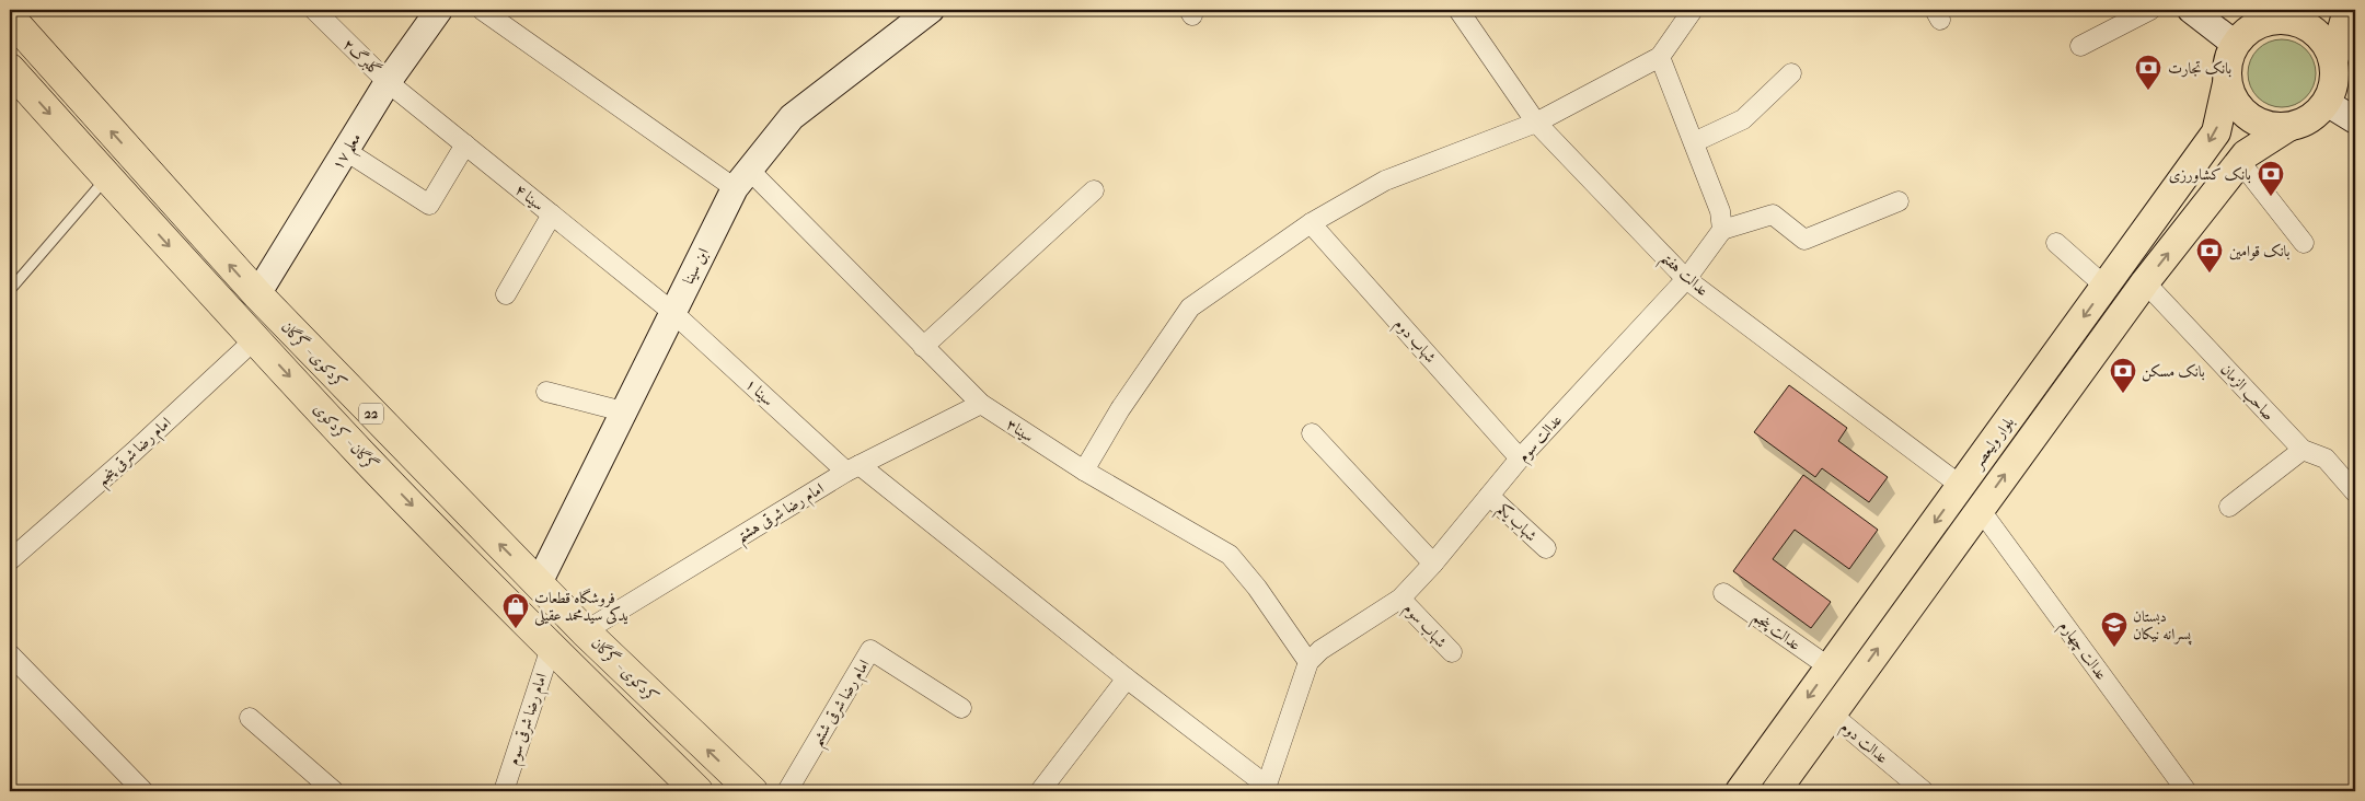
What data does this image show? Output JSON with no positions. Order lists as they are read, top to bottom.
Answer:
{
  "streets": {
    "highway": ["کردکوی - گرگان", "22", "گرگان - کردکوی"],
    "main road": ["بلوار ولیعصر"],
    "street": [
      "گلبرگ۲",
      "معلم ۱۷",
      "سینا ۴",
      "ابن سینا",
      "عدالت هفتم",
      "شهاب دوم",
      "سینا ۱",
      "صاحب الزمان",
      "سینا۳",
      "عدالت سوم",
      "امام رضا شرقی پنجم",
      "امام رضا شرقی هشتم",
      "شهاب یکم",
      "شهاب سوم",
      "عدالت پنجم",
      "عدالت چهارم",
      "امام رضا شرقی ششم",
      "امام رضا شرقی سوم",
      "عدالت دوم"
    ]
  },
  "crossings": [
    ["گلبرگ۲", "معلم ۱۷"],
    ["گلبرگ۲", "سینا ۴"],
    ["معلم ۱۷", "سینا ۴"],
    ["معلم ۱۷", "کردکوی - گرگان"],
    ["سینا ۴", "ابن سینا"],
    ["سینا ۴", "سینا ۱"],
    ["ابن سینا", "کردکوی - گرگان"],
    ["ابن سینا", "سینا ۱"],
    ["ابن سینا", "سینا۳"],
    ["عدالت هفتم", "عدالت سوم"],
    ["عدالت هفتم", "بلوار ولیعصر"],
    ["شهاب دوم", "عدالت سوم"],
    ["کردکوی - گرگان", "امام رضا شرقی هشتم"],
    ["سینا ۱", "امام رضا شرقی هشتم"],
    ["صاحب الزمان", "بلوار ولیعصر"],
    ["سینا۳", "عدالت سوم"],
    ["سینا۳", "امام رضا شرقی هشتم"],
    ["گرگان - کردکوی", "امام رضا شرقی پنجم"],
    ["گرگان - کردکوی", "امام رضا شرقی سوم"],
    ["عدالت سوم", "شهاب یکم"],
    ["عدالت سوم", "شهاب سوم"],
    ["بلوار ولیعصر", "عدالت پنجم"],
    ["بلوار ولیعصر", "عدالت چهارم"],
    ["بلوار ولیعصر", "عدالت دوم"]
  ],
  "one_way": ["کردکوی - گرگان", "گرگان - کردکوی"],
  "places": {
    "bank": [
      "بانک تجارت",
      "بانک کشاورزی",
      "بانک قوامین",
      "بانک مسکن"
    ],
    "shop": ["فروشگاه قطعات یدکی سیدمحمد عقیلی"],
    "school or university": ["دبستان پسرانه نیکان"]
  }
}
